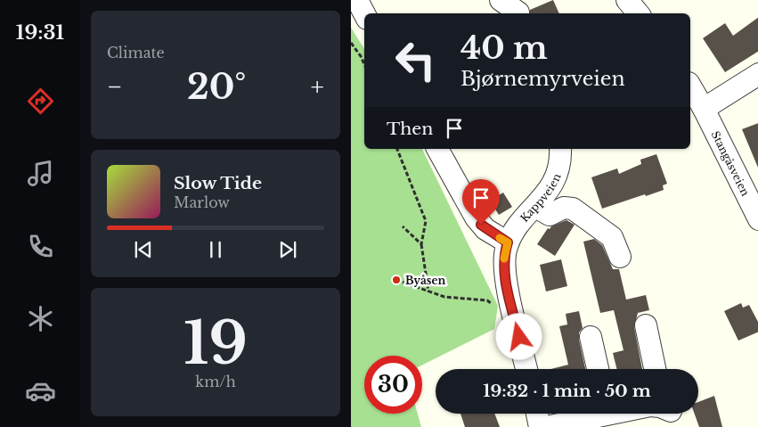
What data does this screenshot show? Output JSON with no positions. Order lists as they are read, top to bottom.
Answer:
{
  "streets": {
    "street": ["Stangåsveien", "Kappveien"]
  },
  "places": ["Byåsen"],
  "page": {
    "tabs": "19:31",
    "tile": [
      "Climate",
      ["19", "km/h"]
    ],
    "turn": ["40 m", "Bjørnemyrveien"],
    "heat": ["−", "20°", "+"],
    "then": "Then",
    "song": ["Slow Tide", "Marlow"],
    "limit": "30",
    "trip": "19:32 · 1 min · 50 m"
  }
}
